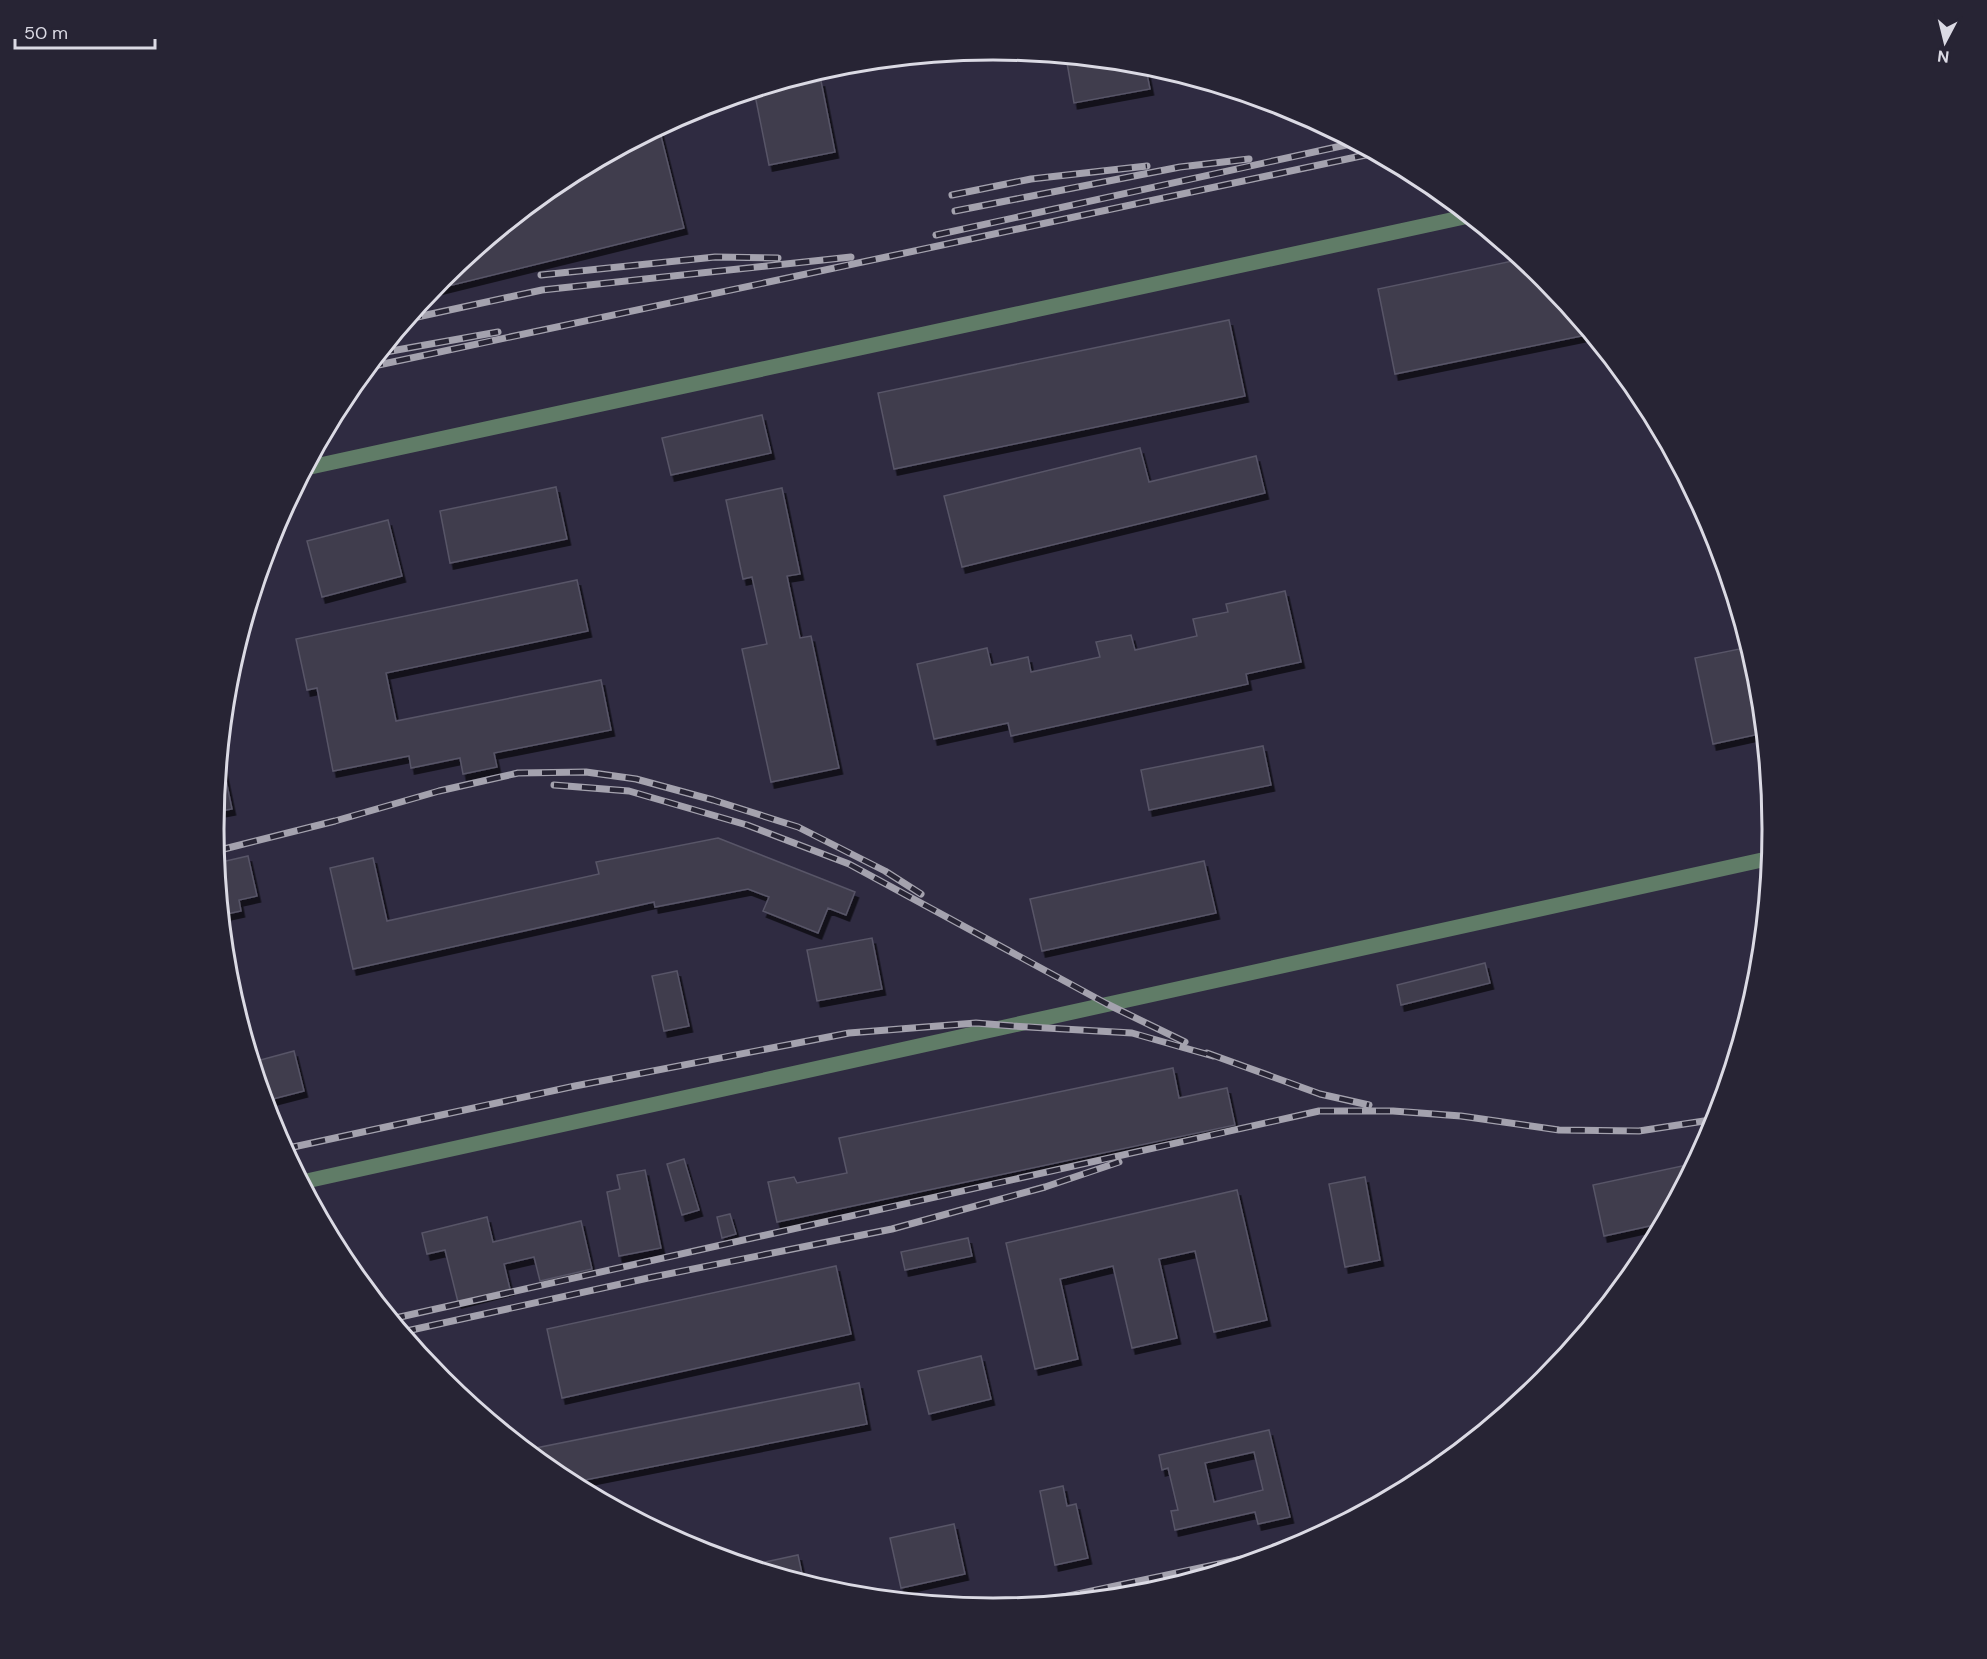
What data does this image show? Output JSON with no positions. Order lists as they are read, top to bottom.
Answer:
{
  "scale_bar": "50 m",
  "north": "bottom"
}
